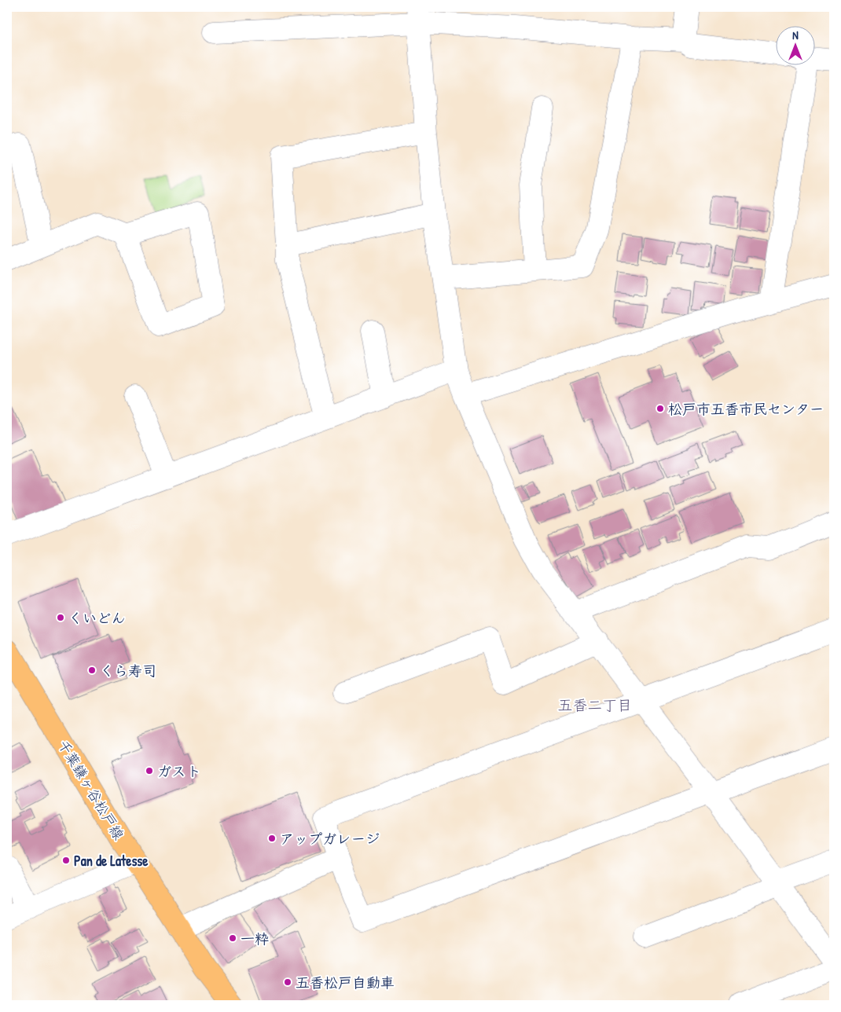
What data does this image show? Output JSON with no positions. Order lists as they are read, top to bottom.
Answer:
{
  "streets": {
    "main road": ["千葉鎌ヶ谷松戸線"]
  },
  "districts": ["五香二丁目"],
  "places": [
    "松戸市五香市民センター",
    "くいどん",
    "くら寿司",
    "ガスト",
    "アップガレージ",
    "Pan de Latesse",
    "一粋",
    "五香松戸自動車"
  ],
  "north": "top"
}
